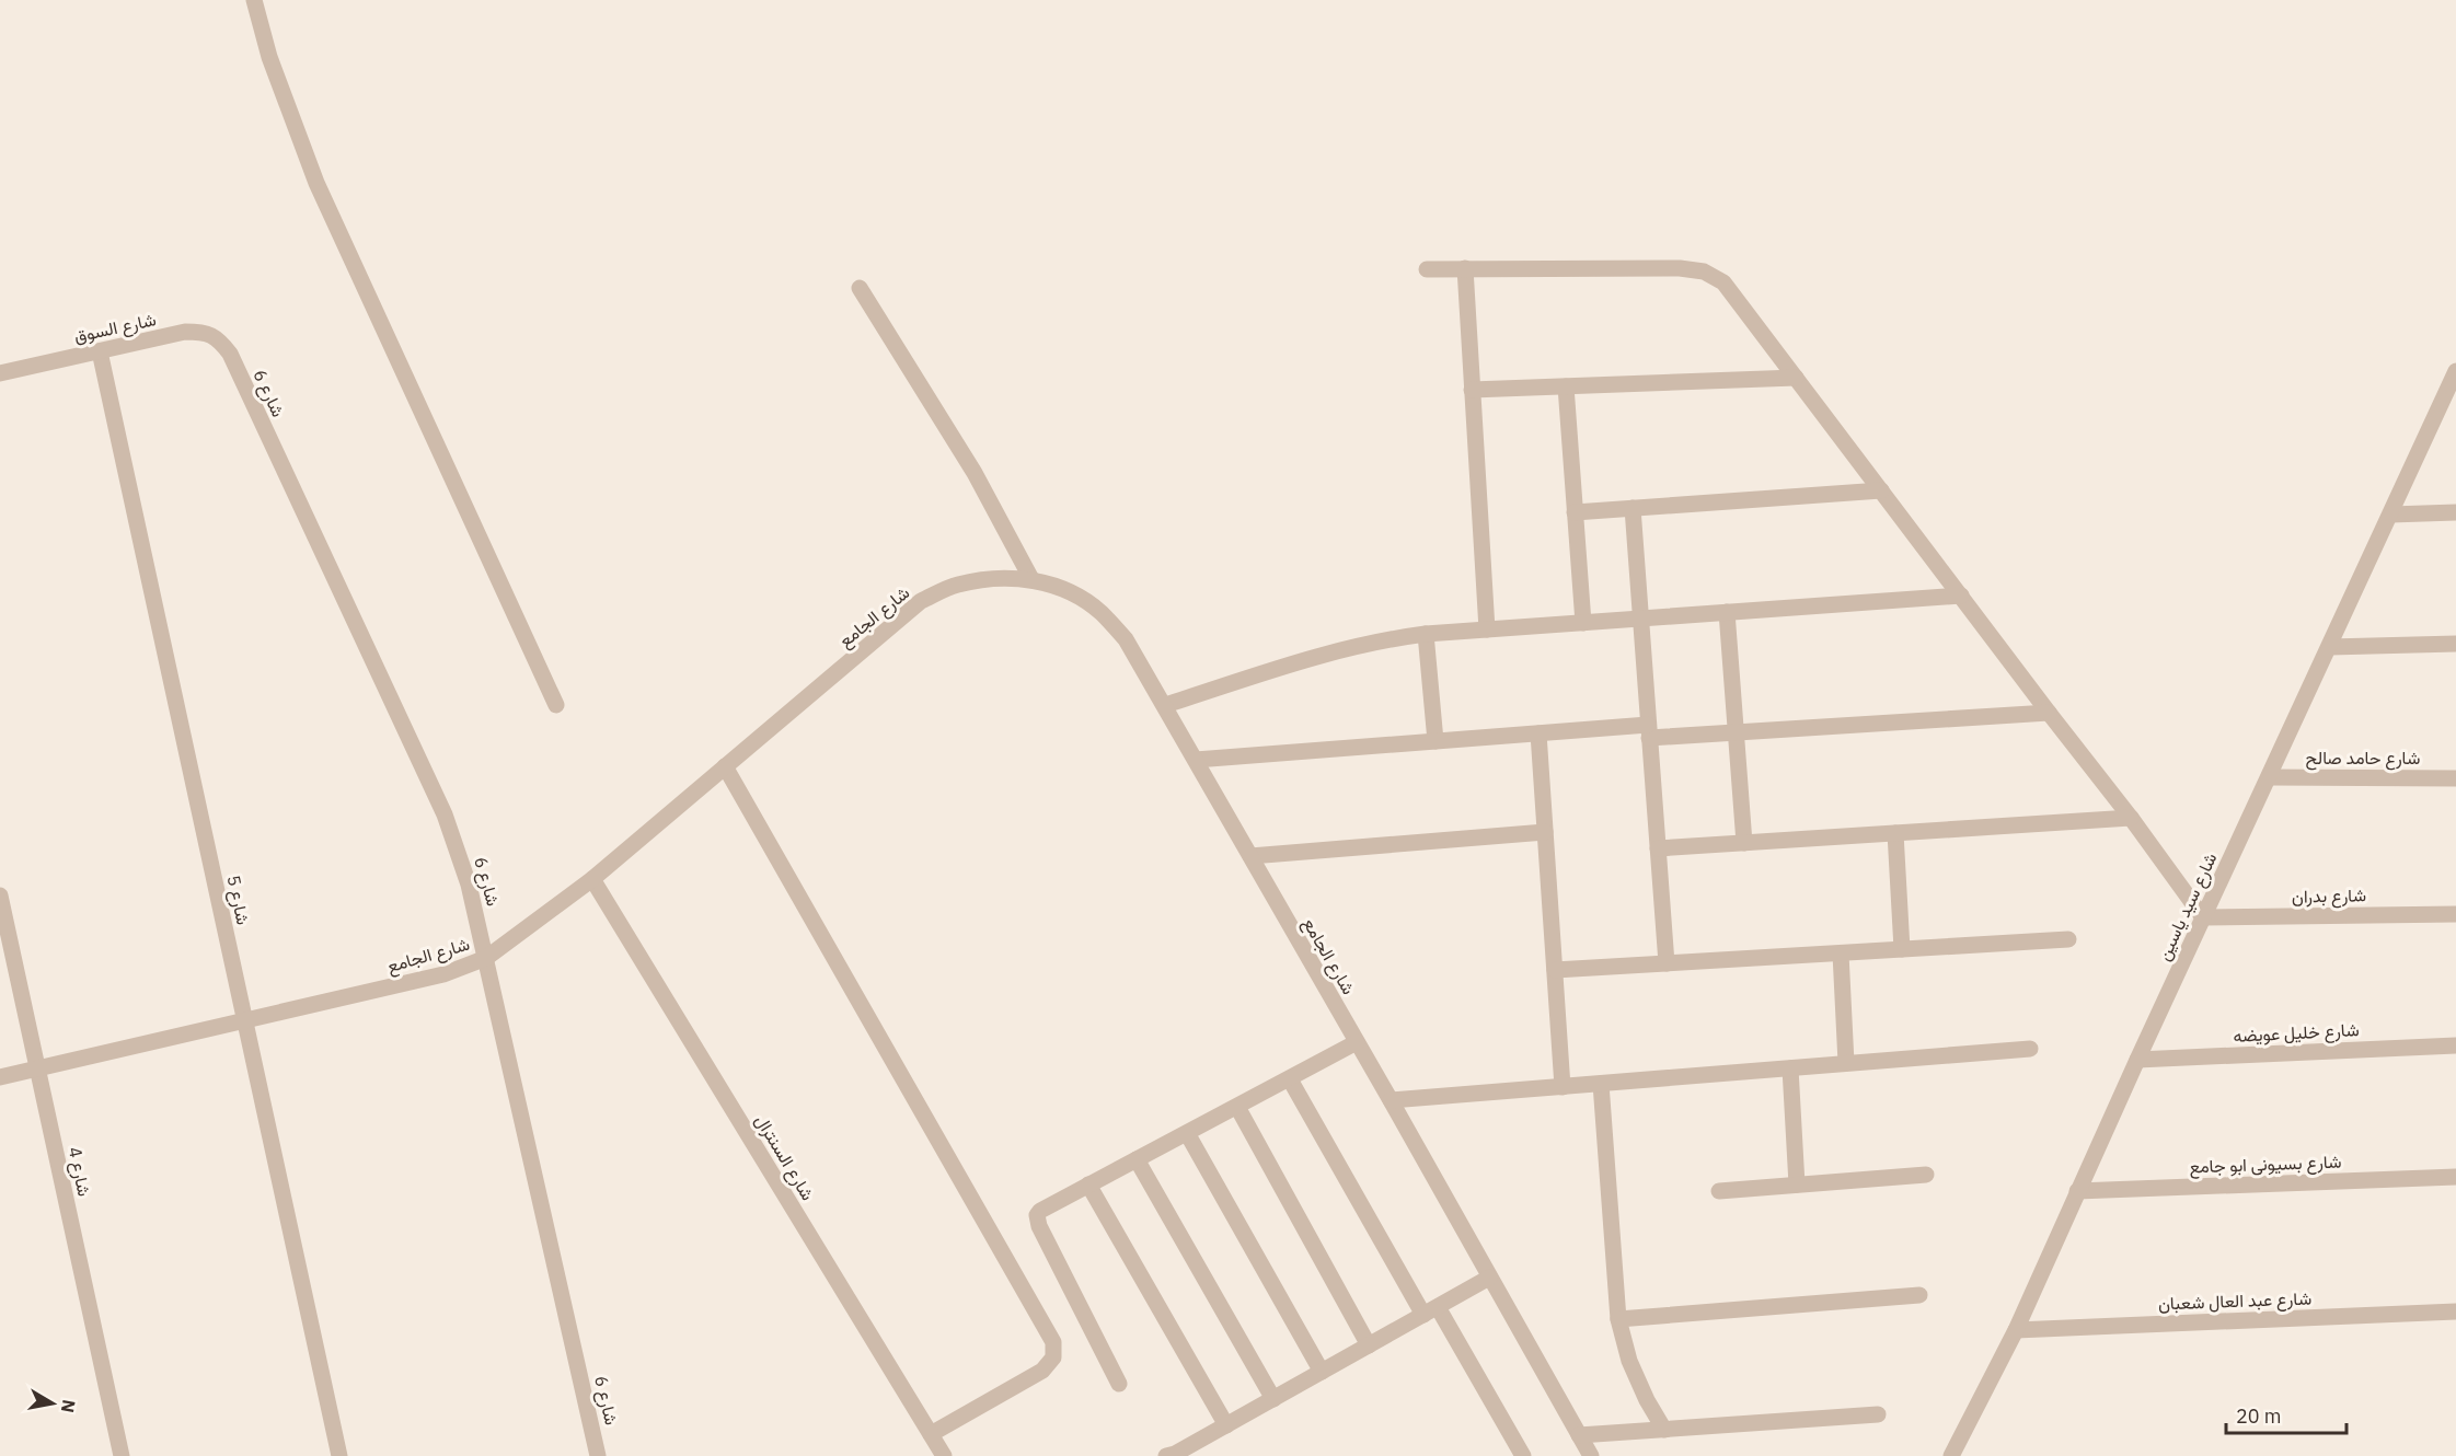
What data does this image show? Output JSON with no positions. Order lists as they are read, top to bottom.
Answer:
{
  "streets": {
    "street": [
      "شارع السوق",
      "شارع 6",
      "شارع الجامع",
      "شارع حامد صالح",
      "شارع بدران",
      "شارع 5",
      "شارع سيد ياسين",
      "شارع خليل عويضه",
      "شارع السنترال",
      "شارع بسيونى ابو جامع",
      "شارع 4",
      "شارع عبد العال شعبان"
    ]
  },
  "crossings": [
    ["شارع السوق", "شارع 6"],
    ["شارع السوق", "شارع 5"],
    ["شارع 6", "شارع الجامع"],
    ["شارع الجامع", "شارع 5"],
    ["شارع الجامع", "شارع السنترال"],
    ["شارع الجامع", "شارع 4"],
    ["شارع حامد صالح", "شارع سيد ياسين"],
    ["شارع بدران", "شارع سيد ياسين"],
    ["شارع سيد ياسين", "شارع خليل عويضه"],
    ["شارع سيد ياسين", "شارع بسيونى ابو جامع"],
    ["شارع سيد ياسين", "شارع عبد العال شعبان"]
  ],
  "scale_bar": "20 m",
  "north": "right"
}
